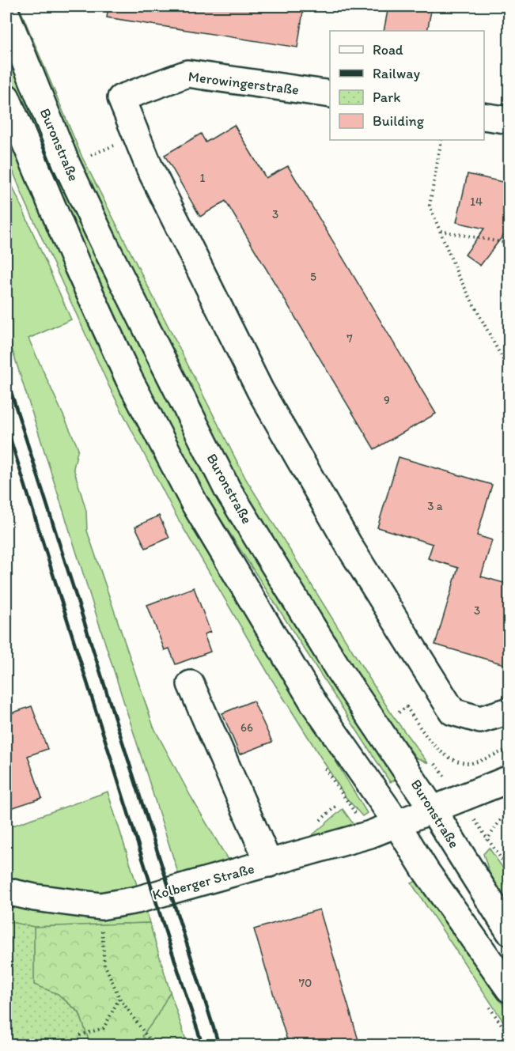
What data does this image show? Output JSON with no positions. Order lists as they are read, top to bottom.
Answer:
{
  "streets": {
    "street": ["Merowingerstraße", "Buronstraße", "Kolberger Straße"]
  },
  "crossings": [
    ["Buronstraße", "Kolberger Straße"]
  ],
  "house_numbers": [
    "1",
    "14",
    "3",
    "5",
    "7",
    "9",
    "3 a",
    "3",
    "66",
    "70"
  ],
  "legend": [
    "Road",
    "Railway",
    "Park",
    "Building"
  ]
}
